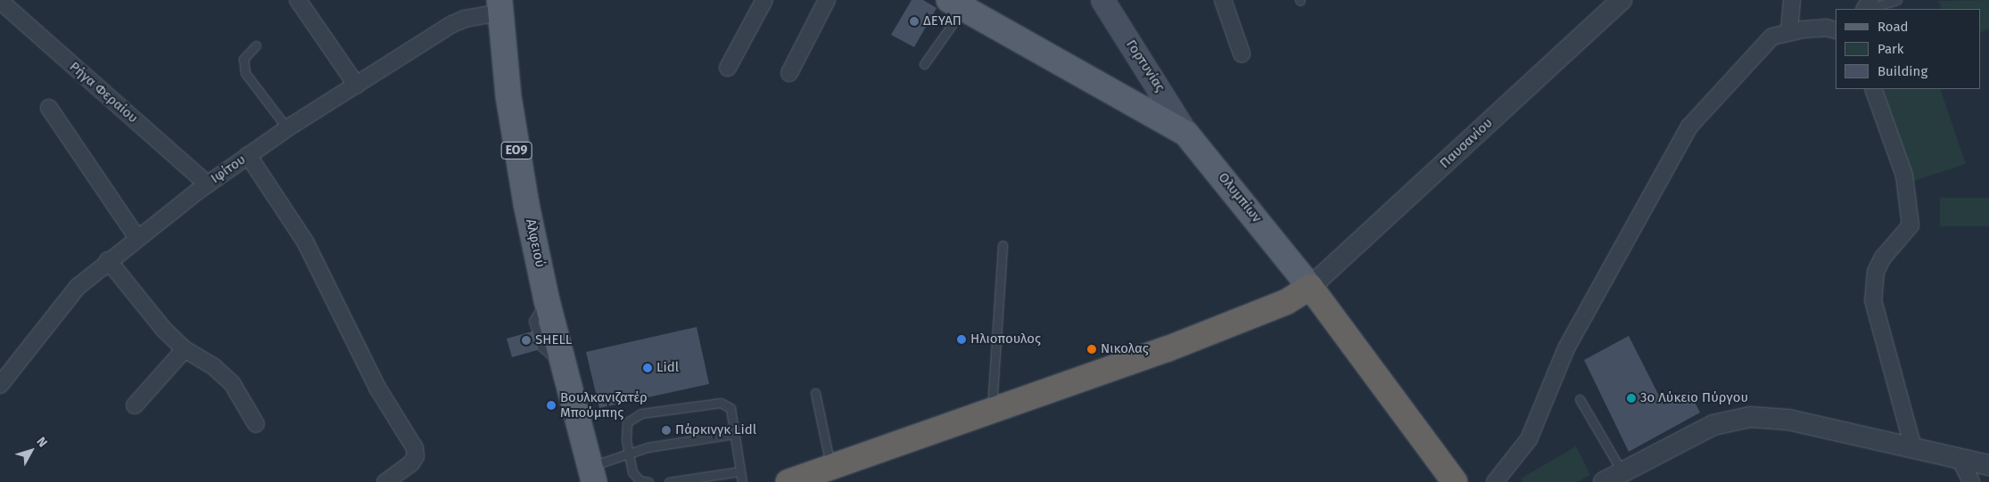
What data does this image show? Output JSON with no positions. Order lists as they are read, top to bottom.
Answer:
{
  "streets": {
    "highway": ["Ολυμπίων"],
    "main road": ["Γορτυνίας", "ΕΟ9", "Αλφειού"],
    "street": ["Ρήγα Φεραίου", "Παυσανίου", "Ιφίτου"]
  },
  "crossings": [
    ["Γορτυνίας", "Ολυμπίων"],
    ["Ρήγα Φεραίου", "Ιφίτου"],
    ["Παυσανίου", "Ολυμπίων"],
    ["Ιφίτου", "Αλφειού"]
  ],
  "places": [
    "ΔΕΥΑΠ",
    "Ηλιοπουλος",
    "SHELL",
    "Νικολας",
    "Lidl",
    "3o Λύκειο Πύργου",
    "Βουλκανιζατέρ Μπούμπης",
    "Πάρκινγκ Lidl"
  ],
  "legend": ["Road", "Park", "Building"],
  "north": "top right"
}
